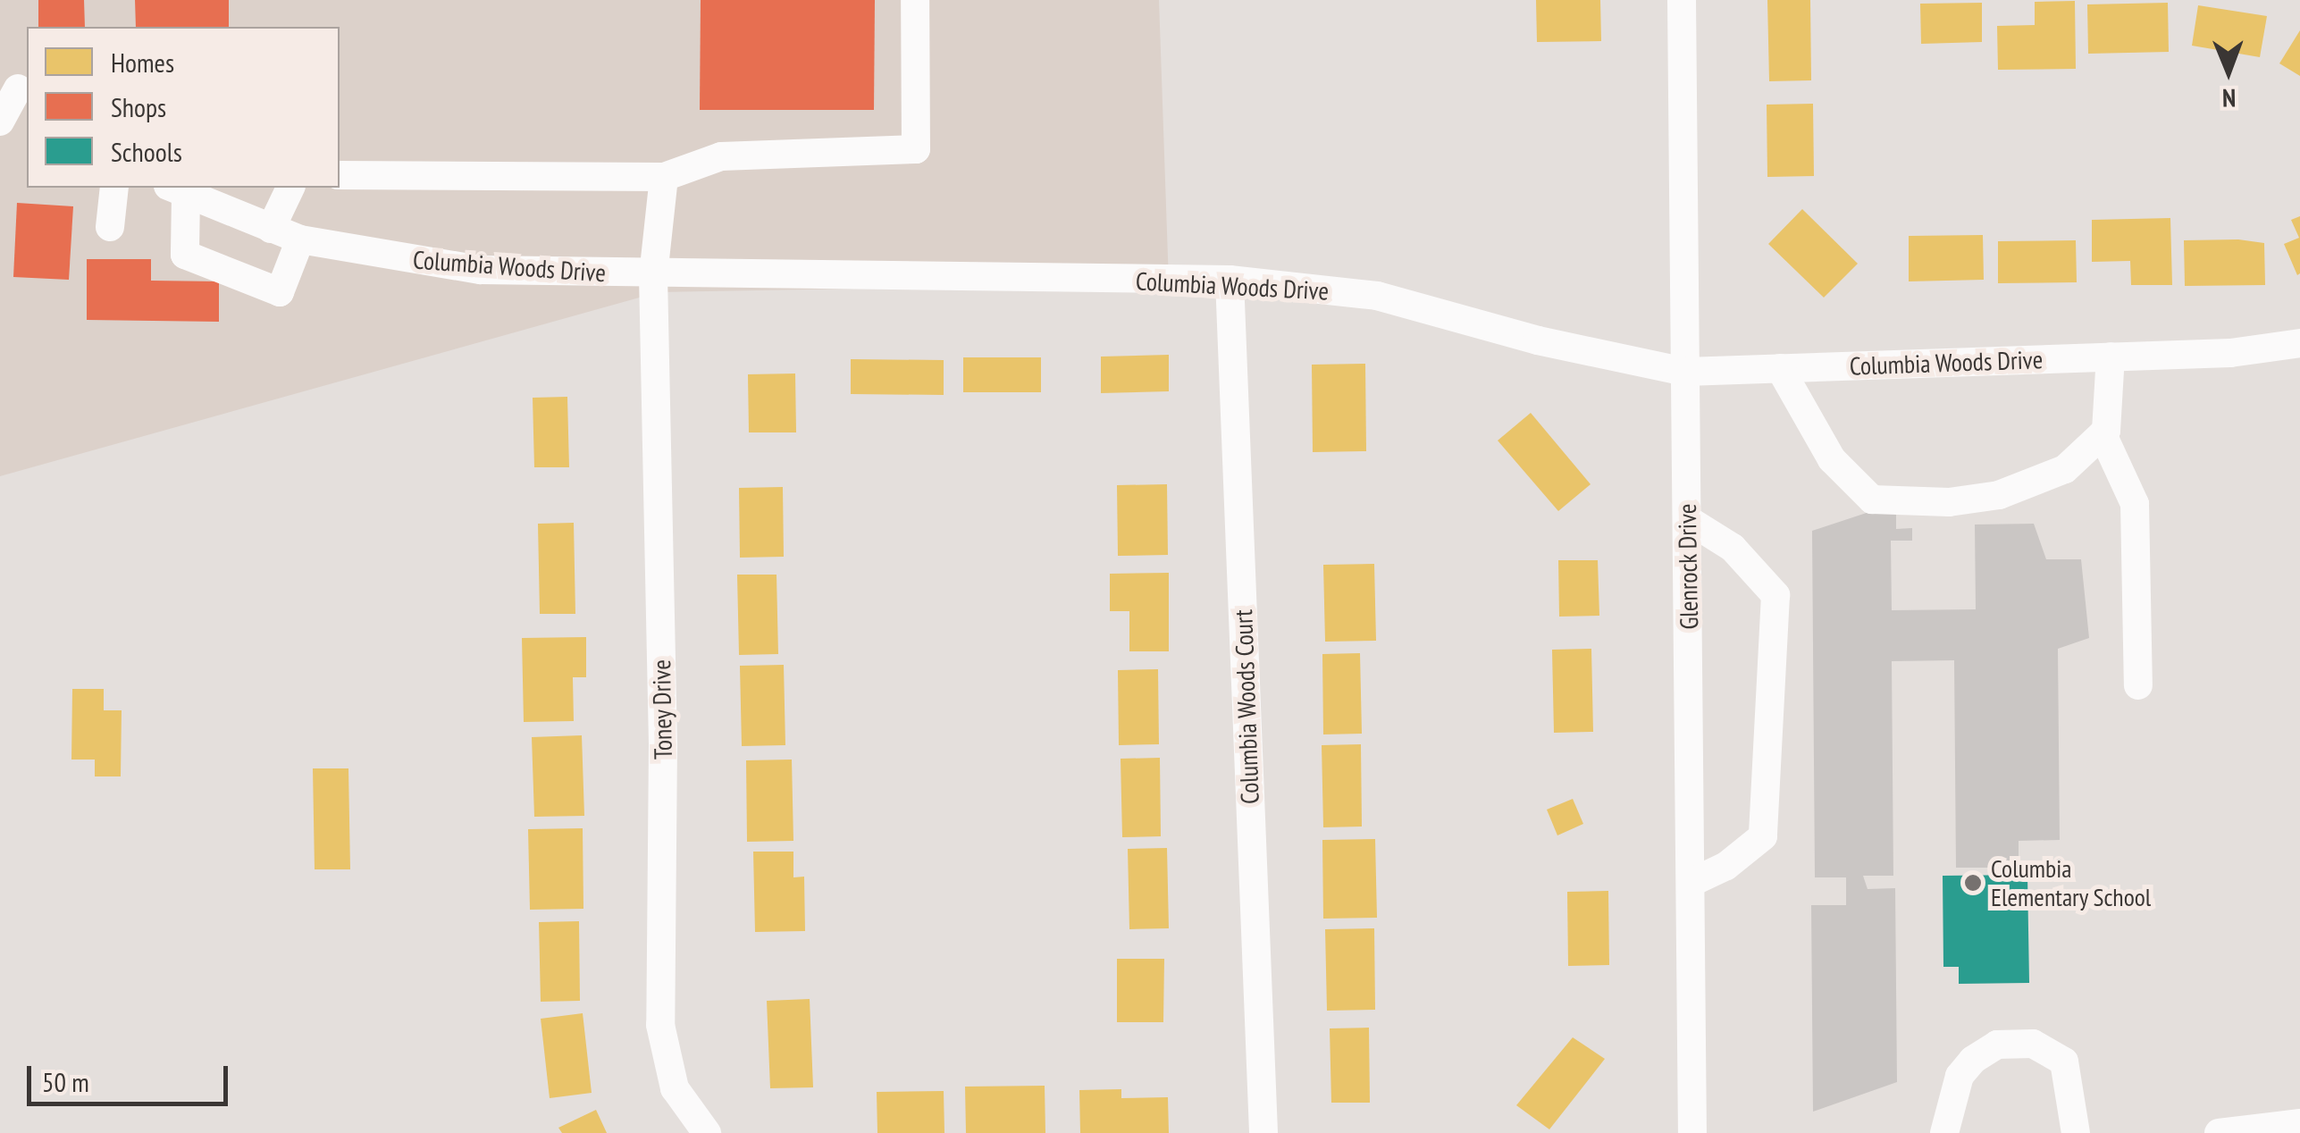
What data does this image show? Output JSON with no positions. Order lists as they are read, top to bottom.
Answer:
{
  "streets": {
    "street": [
      "Columbia Woods Drive",
      "Glenrock Drive",
      "Columbia Woods Court",
      "Toney Drive"
    ]
  },
  "crossings": [
    ["Columbia Woods Drive", "Glenrock Drive"],
    ["Columbia Woods Drive", "Columbia Woods Court"],
    ["Columbia Woods Drive", "Toney Drive"]
  ],
  "places": ["Columbia Elementary School"],
  "legend": ["Homes", "Shops", "Schools"],
  "scale_bar": "50 m",
  "north": "bottom"
}
